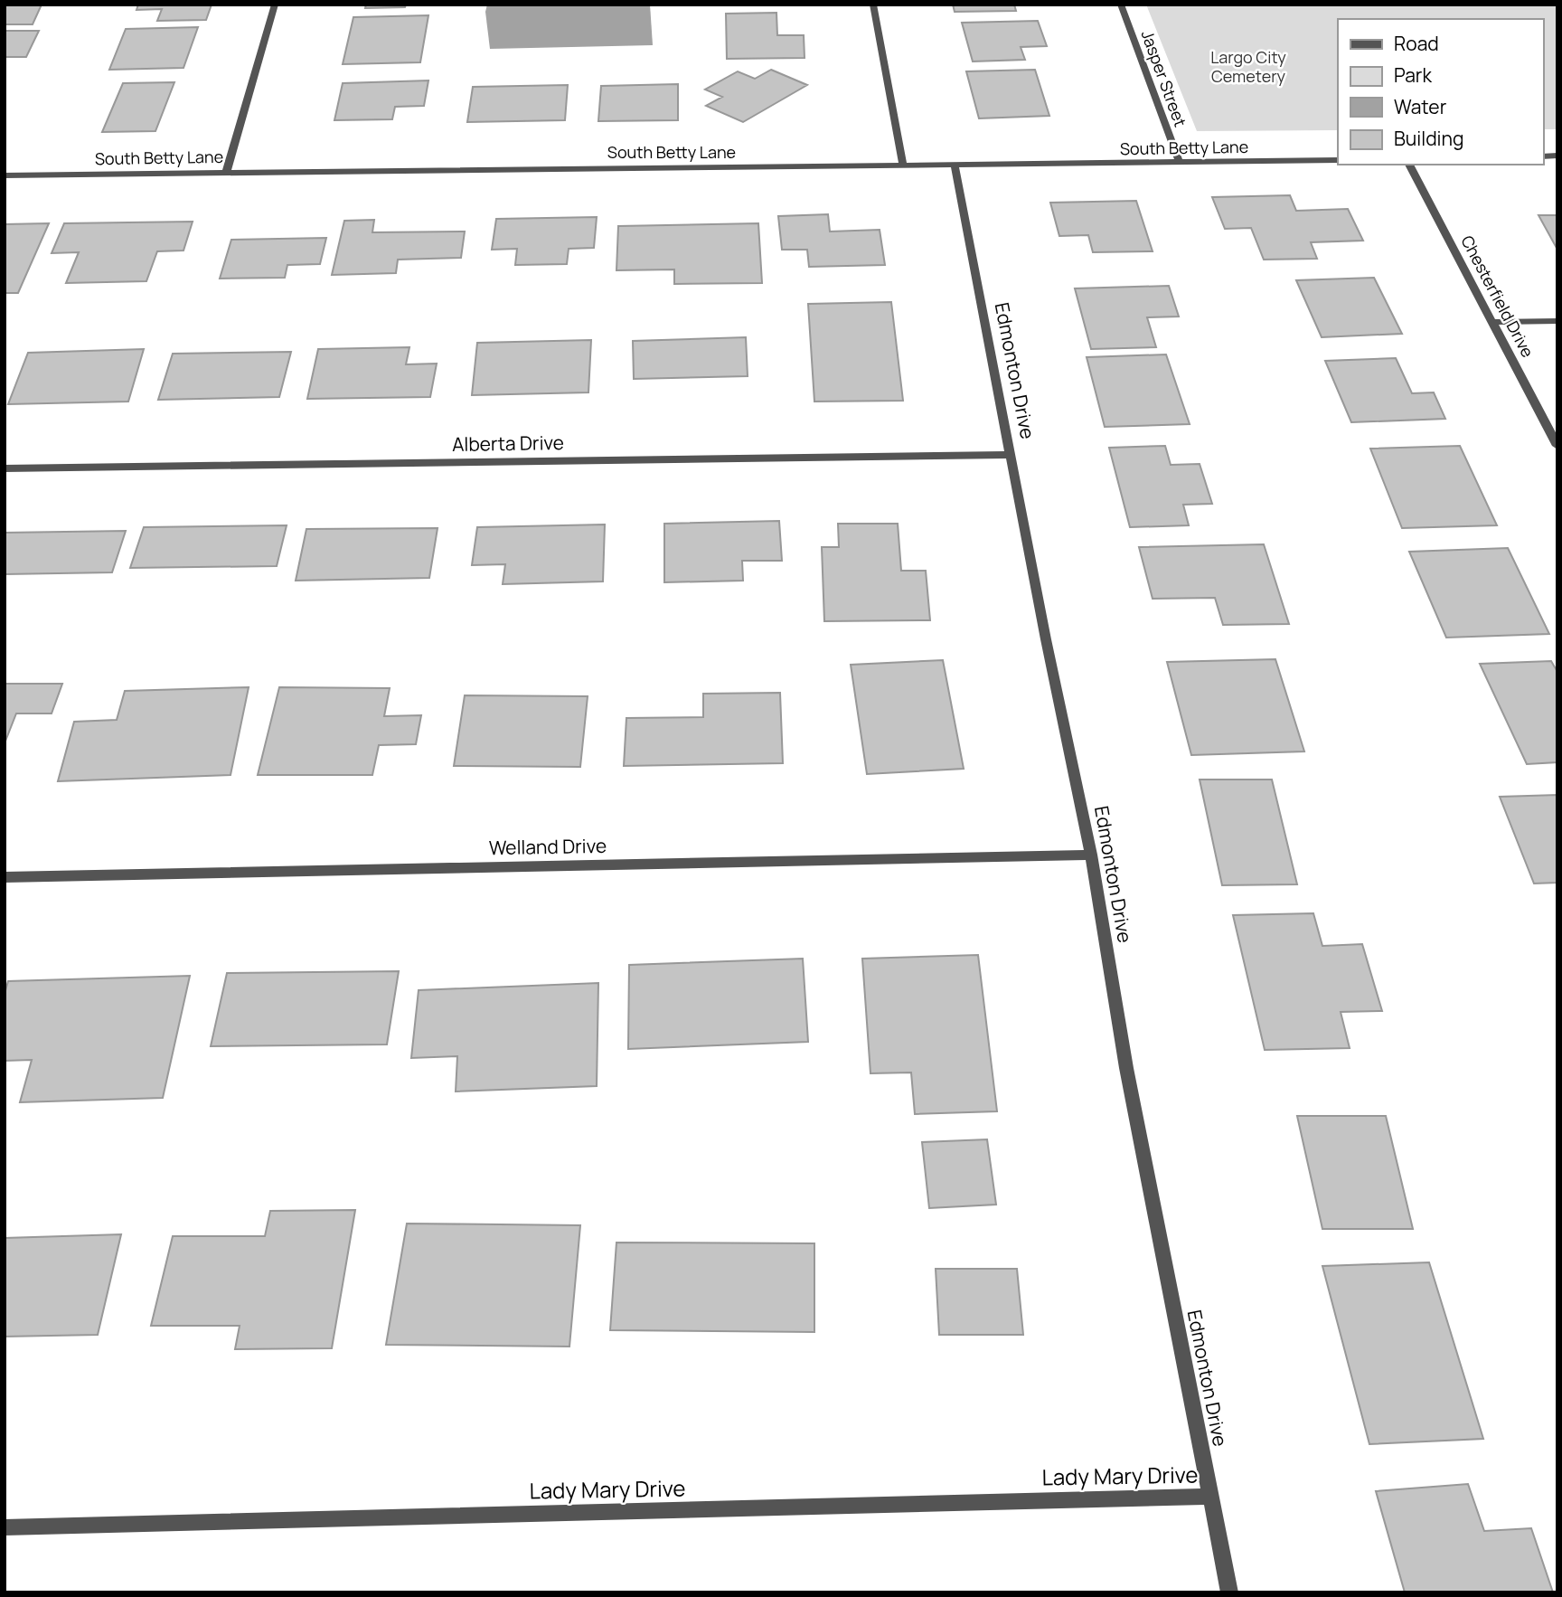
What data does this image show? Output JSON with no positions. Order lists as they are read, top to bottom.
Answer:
{
  "streets": {
    "street": [
      "Jasper Street",
      "South Betty Lane",
      "Chesterfield Drive",
      "Edmonton Drive",
      "Alberta Drive",
      "Welland Drive",
      "Lady Mary Drive"
    ]
  },
  "crossings": [
    ["Jasper Street", "South Betty Lane"],
    ["South Betty Lane", "Edmonton Drive"],
    ["Edmonton Drive", "Alberta Drive"],
    ["Edmonton Drive", "Welland Drive"],
    ["Edmonton Drive", "Lady Mary Drive"]
  ],
  "parks": ["Largo City Cemetery"],
  "legend": [
    "Road",
    "Park",
    "Water",
    "Building"
  ]
}
